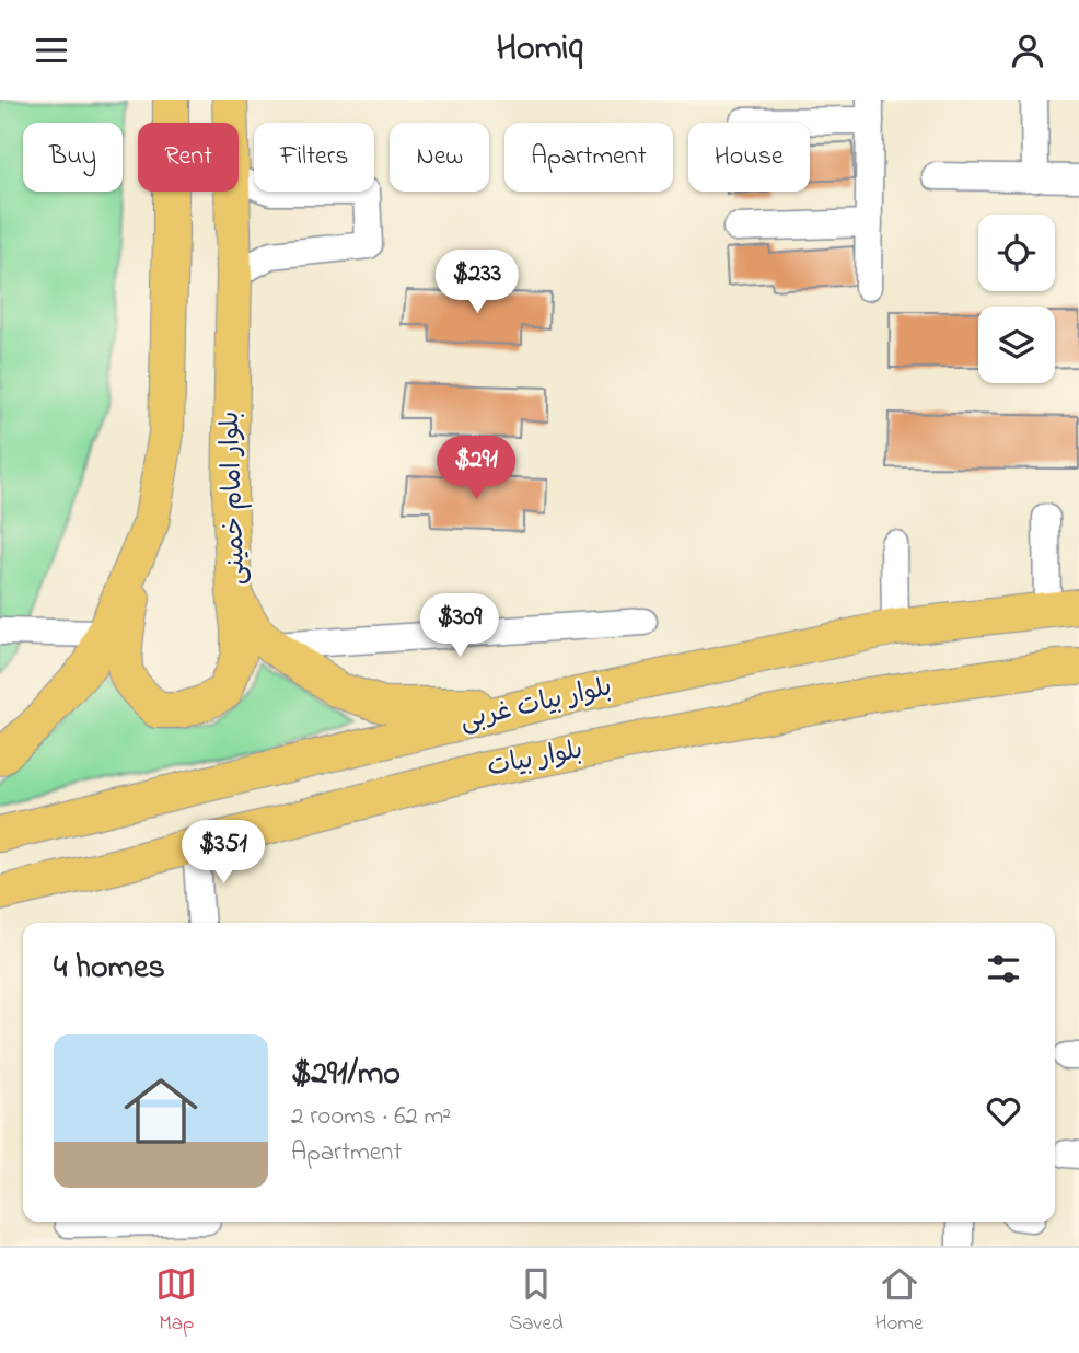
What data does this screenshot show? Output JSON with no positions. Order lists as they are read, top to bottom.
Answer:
{
  "streets": {
    "main road": ["بلوار امام خمینی", "بلوار بیات غربی", "بلوار بیات"]
  },
  "crossings": [
    ["بلوار امام خمینی", "بلوار بیات غربی"]
  ],
  "page": {
    "header": "Homiq",
    "chip": [
      "Buy",
      "Rent",
      "Filters",
      "New",
      "Apartment",
      "House"
    ],
    "price": [
      "$233",
      "$291",
      "$309",
      "$351"
    ],
    "heading": "4 homes",
    "list": [
      {
        "name": "$291/mo",
        "note": "2 rooms · 62 m² · Apartment"
      }
    ],
    "tabs": ["Map", "Saved", "Home"]
  }
}
